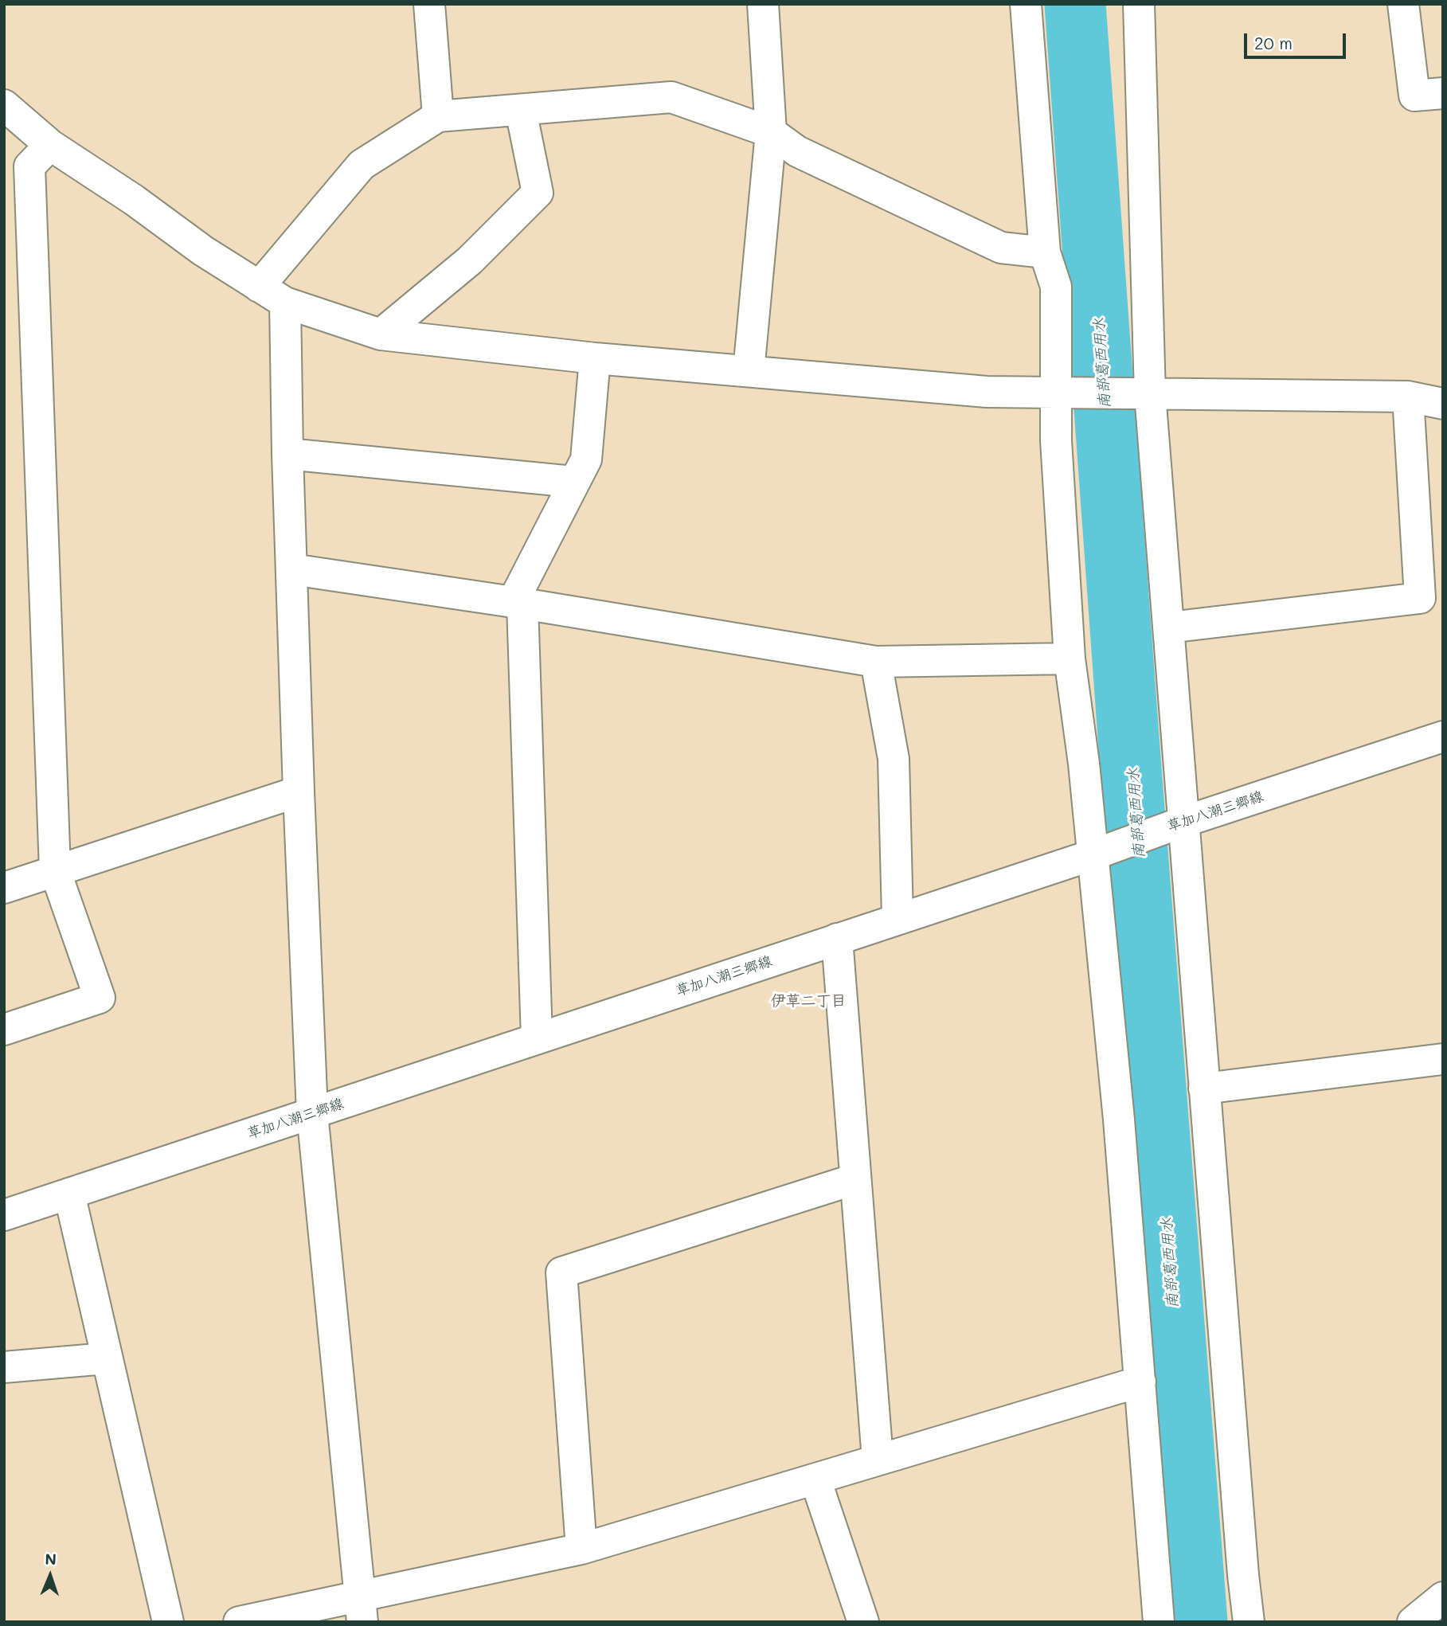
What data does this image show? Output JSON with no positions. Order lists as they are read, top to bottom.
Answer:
{
  "streets": {
    "street": ["草加八潮三郷線"]
  },
  "districts": ["伊草二丁目"],
  "water": ["南部葛西用水"],
  "scale_bar": "20 m",
  "north": "top"
}
